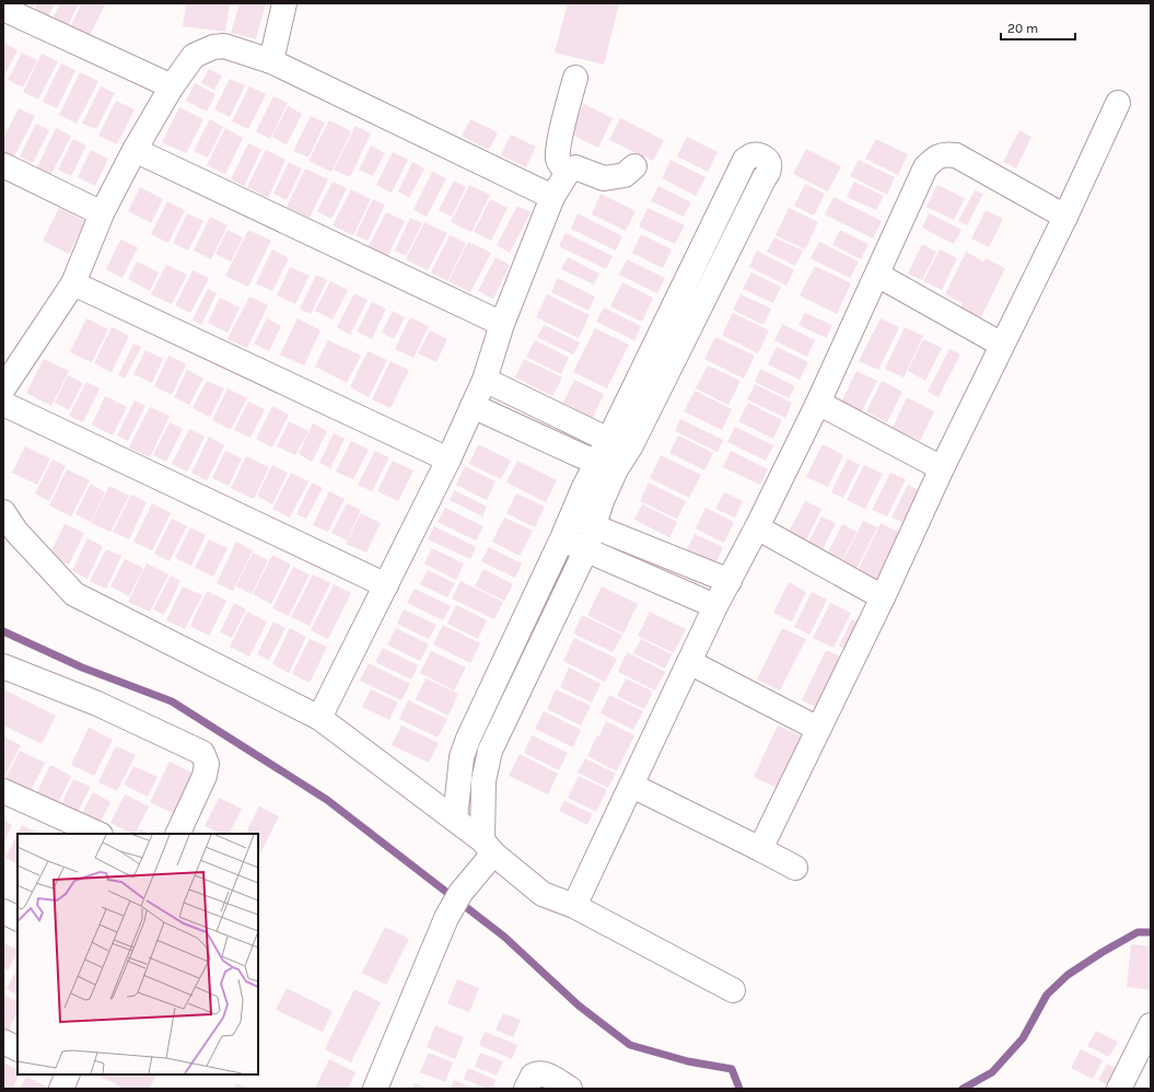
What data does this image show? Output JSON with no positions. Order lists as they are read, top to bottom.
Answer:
{
  "scale_bar": "20 m"
}
